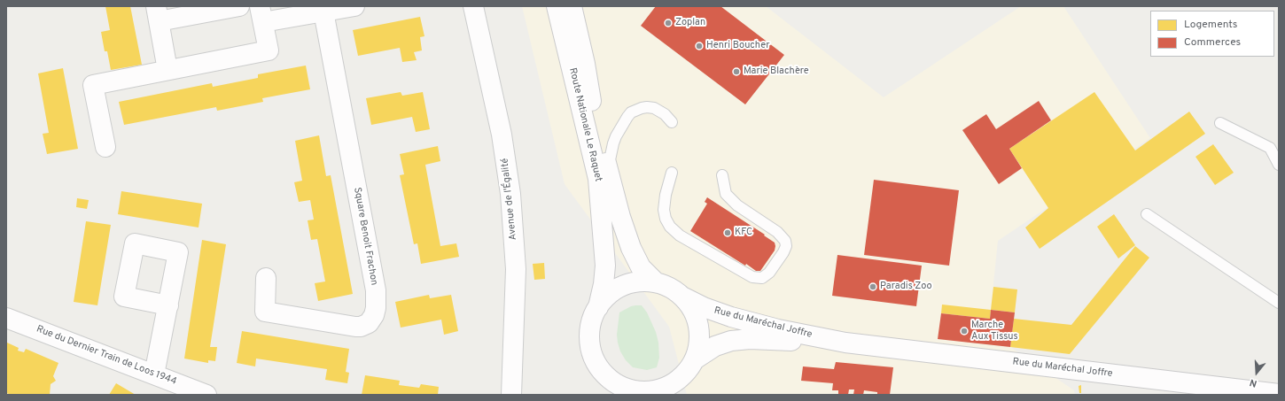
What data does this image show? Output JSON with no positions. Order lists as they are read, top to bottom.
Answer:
{
  "streets": {
    "street": [
      "Route Nationale Le Raquet",
      "Avenue de l'Égalité",
      "Square Benoit Frachon",
      "Rue du Maréchal Joffre",
      "Rue du Dernier Train de Loos 1944"
    ]
  },
  "crossings": [
    ["Route Nationale Le Raquet", "Rue du Maréchal Joffre"]
  ],
  "places": [
    "Zoplan",
    "Henri Boucher",
    "Marie Blachère",
    "KFC",
    "Paradis Zoo",
    "Marche Aux Tissus"
  ],
  "legend": ["Logements", "Commerces"],
  "north": "bottom"
}
